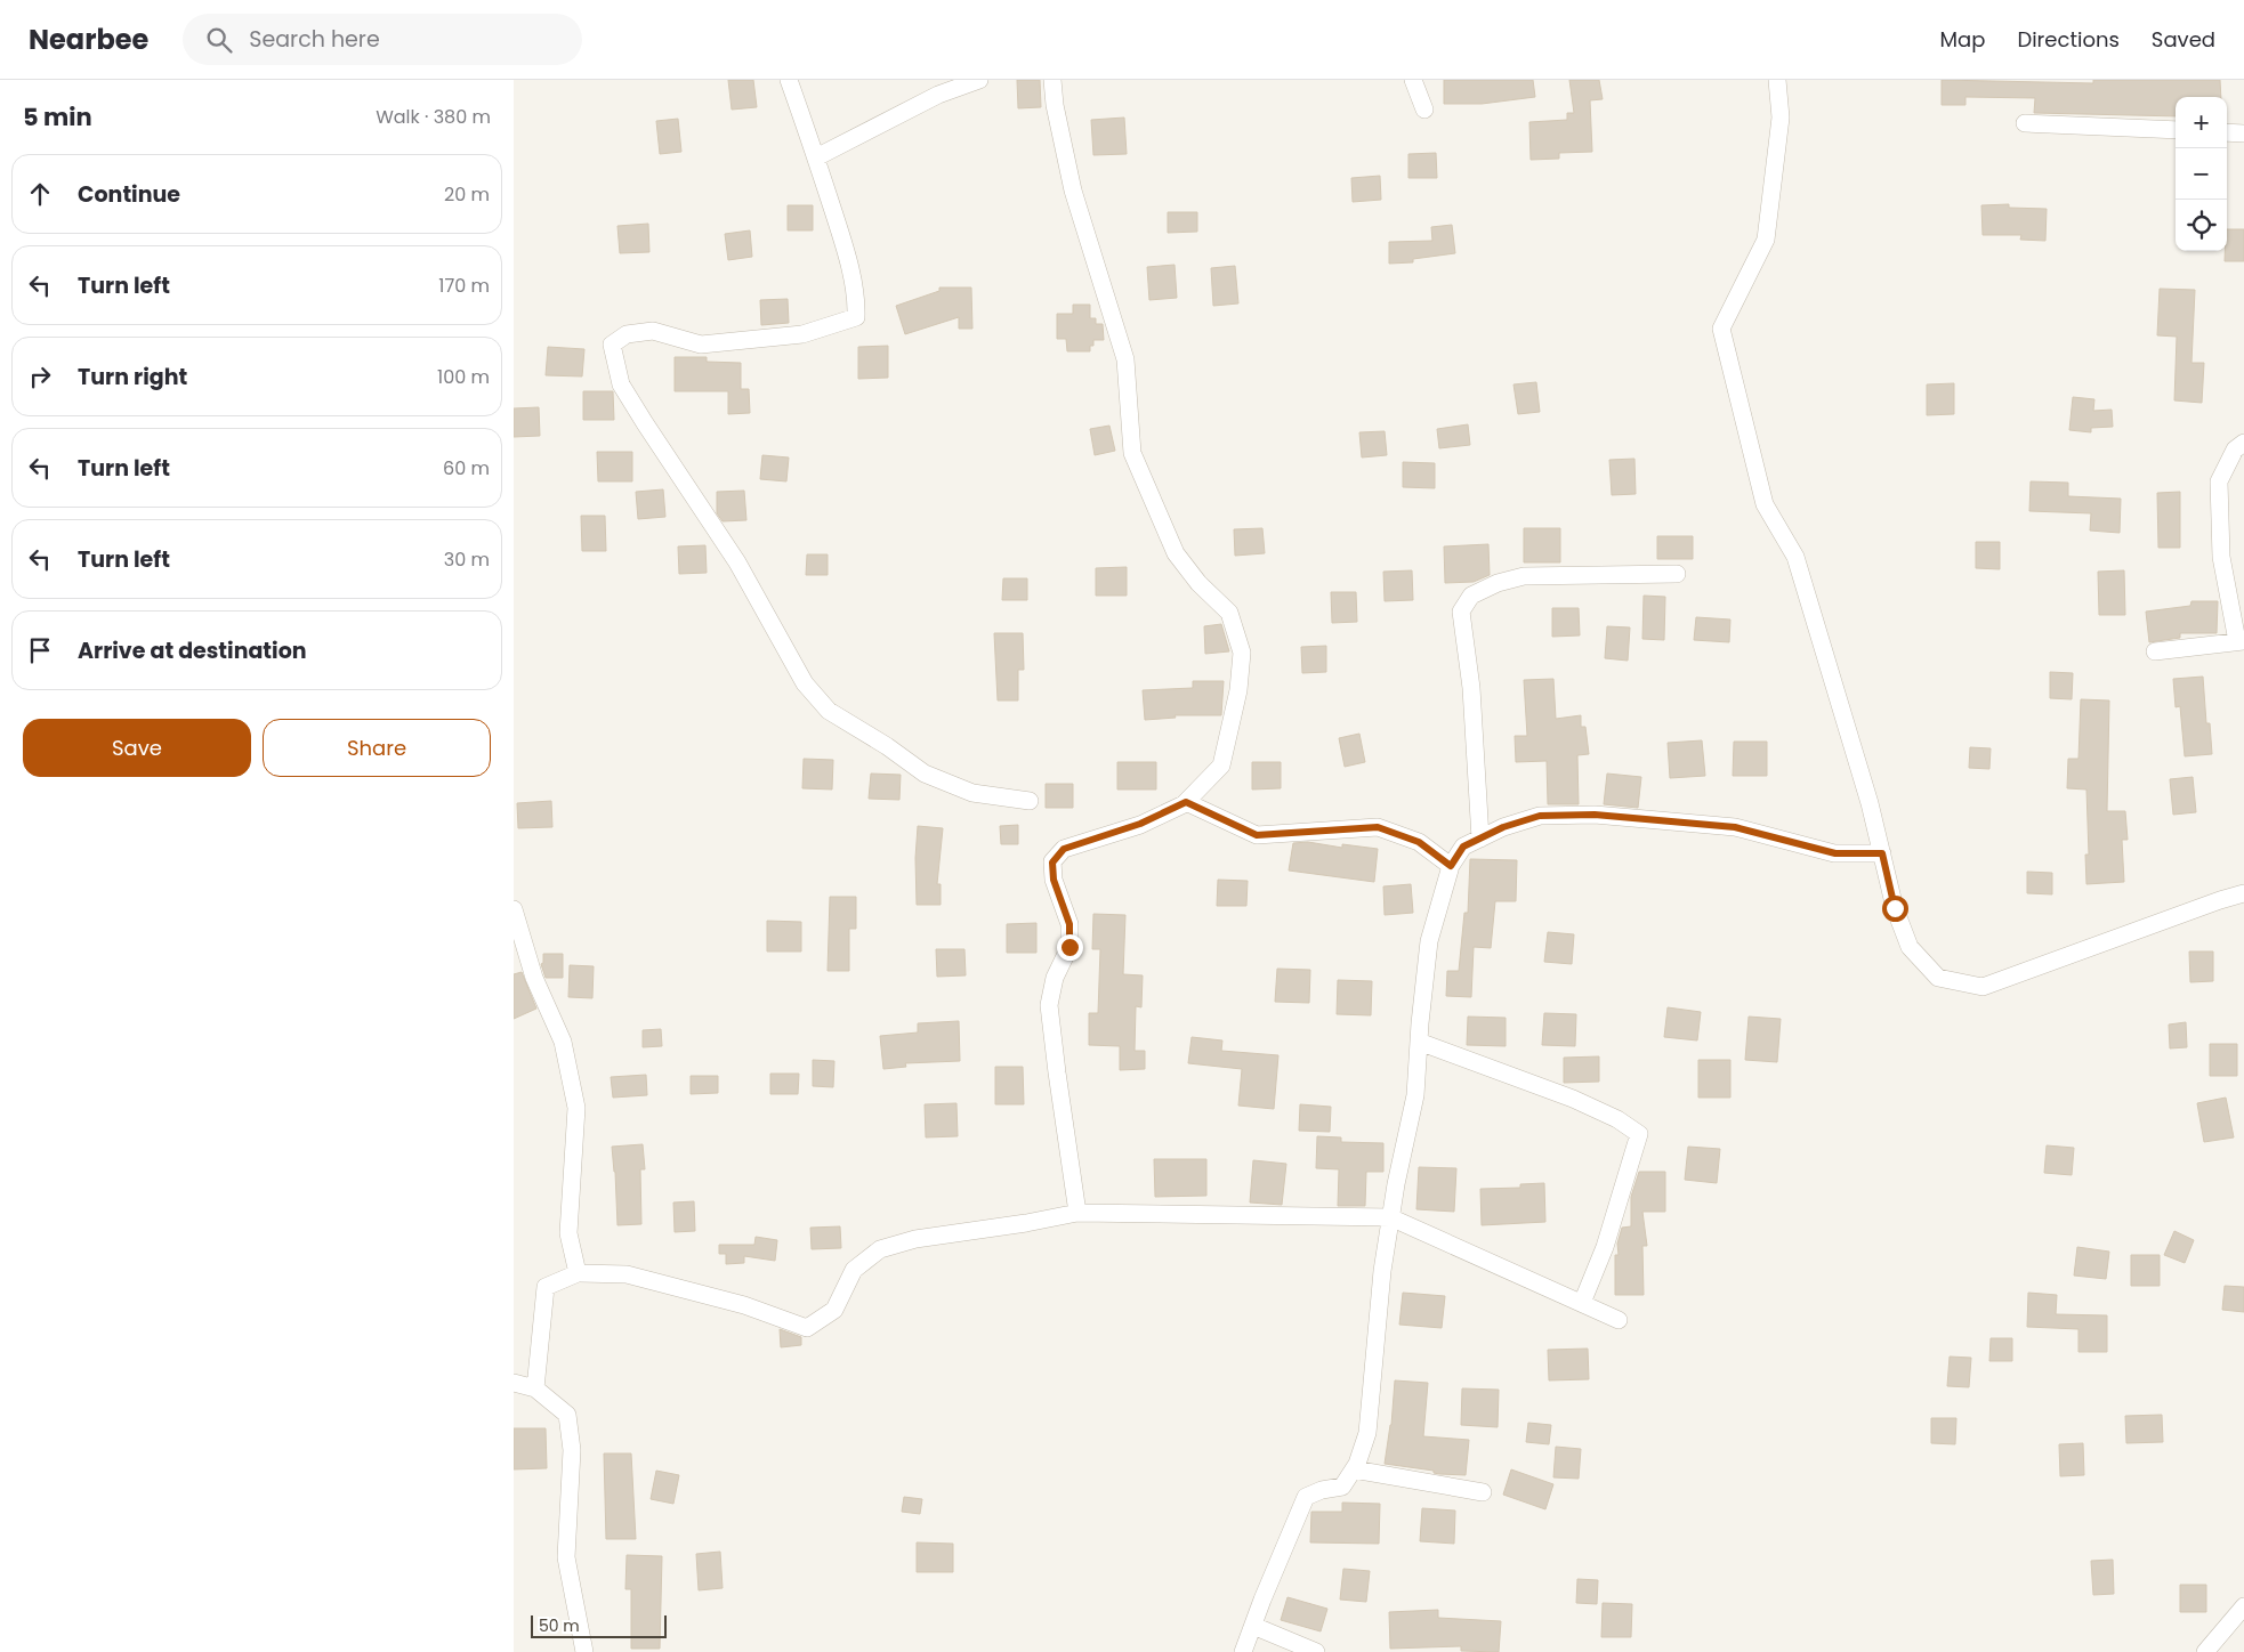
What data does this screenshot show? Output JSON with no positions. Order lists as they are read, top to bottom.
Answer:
{
  "scale_bar": "50 m",
  "page": {
    "header": "Nearbee",
    "search": "Search here",
    "nav": ["Map", "Directions", "Saved"],
    "heading": ["5 min", "Walk · 380 m"],
    "map_buttons": ["+", "−"],
    "list": [
      ["Continue", "20 m"],
      ["Turn left", "170 m"],
      ["Turn right", "100 m"],
      ["Turn left", "60 m"],
      ["Turn left", "30 m"],
      "Arrive at destination"
    ],
    "buttons": ["Save", "Share"],
    "scale": "50 m"
  }
}
